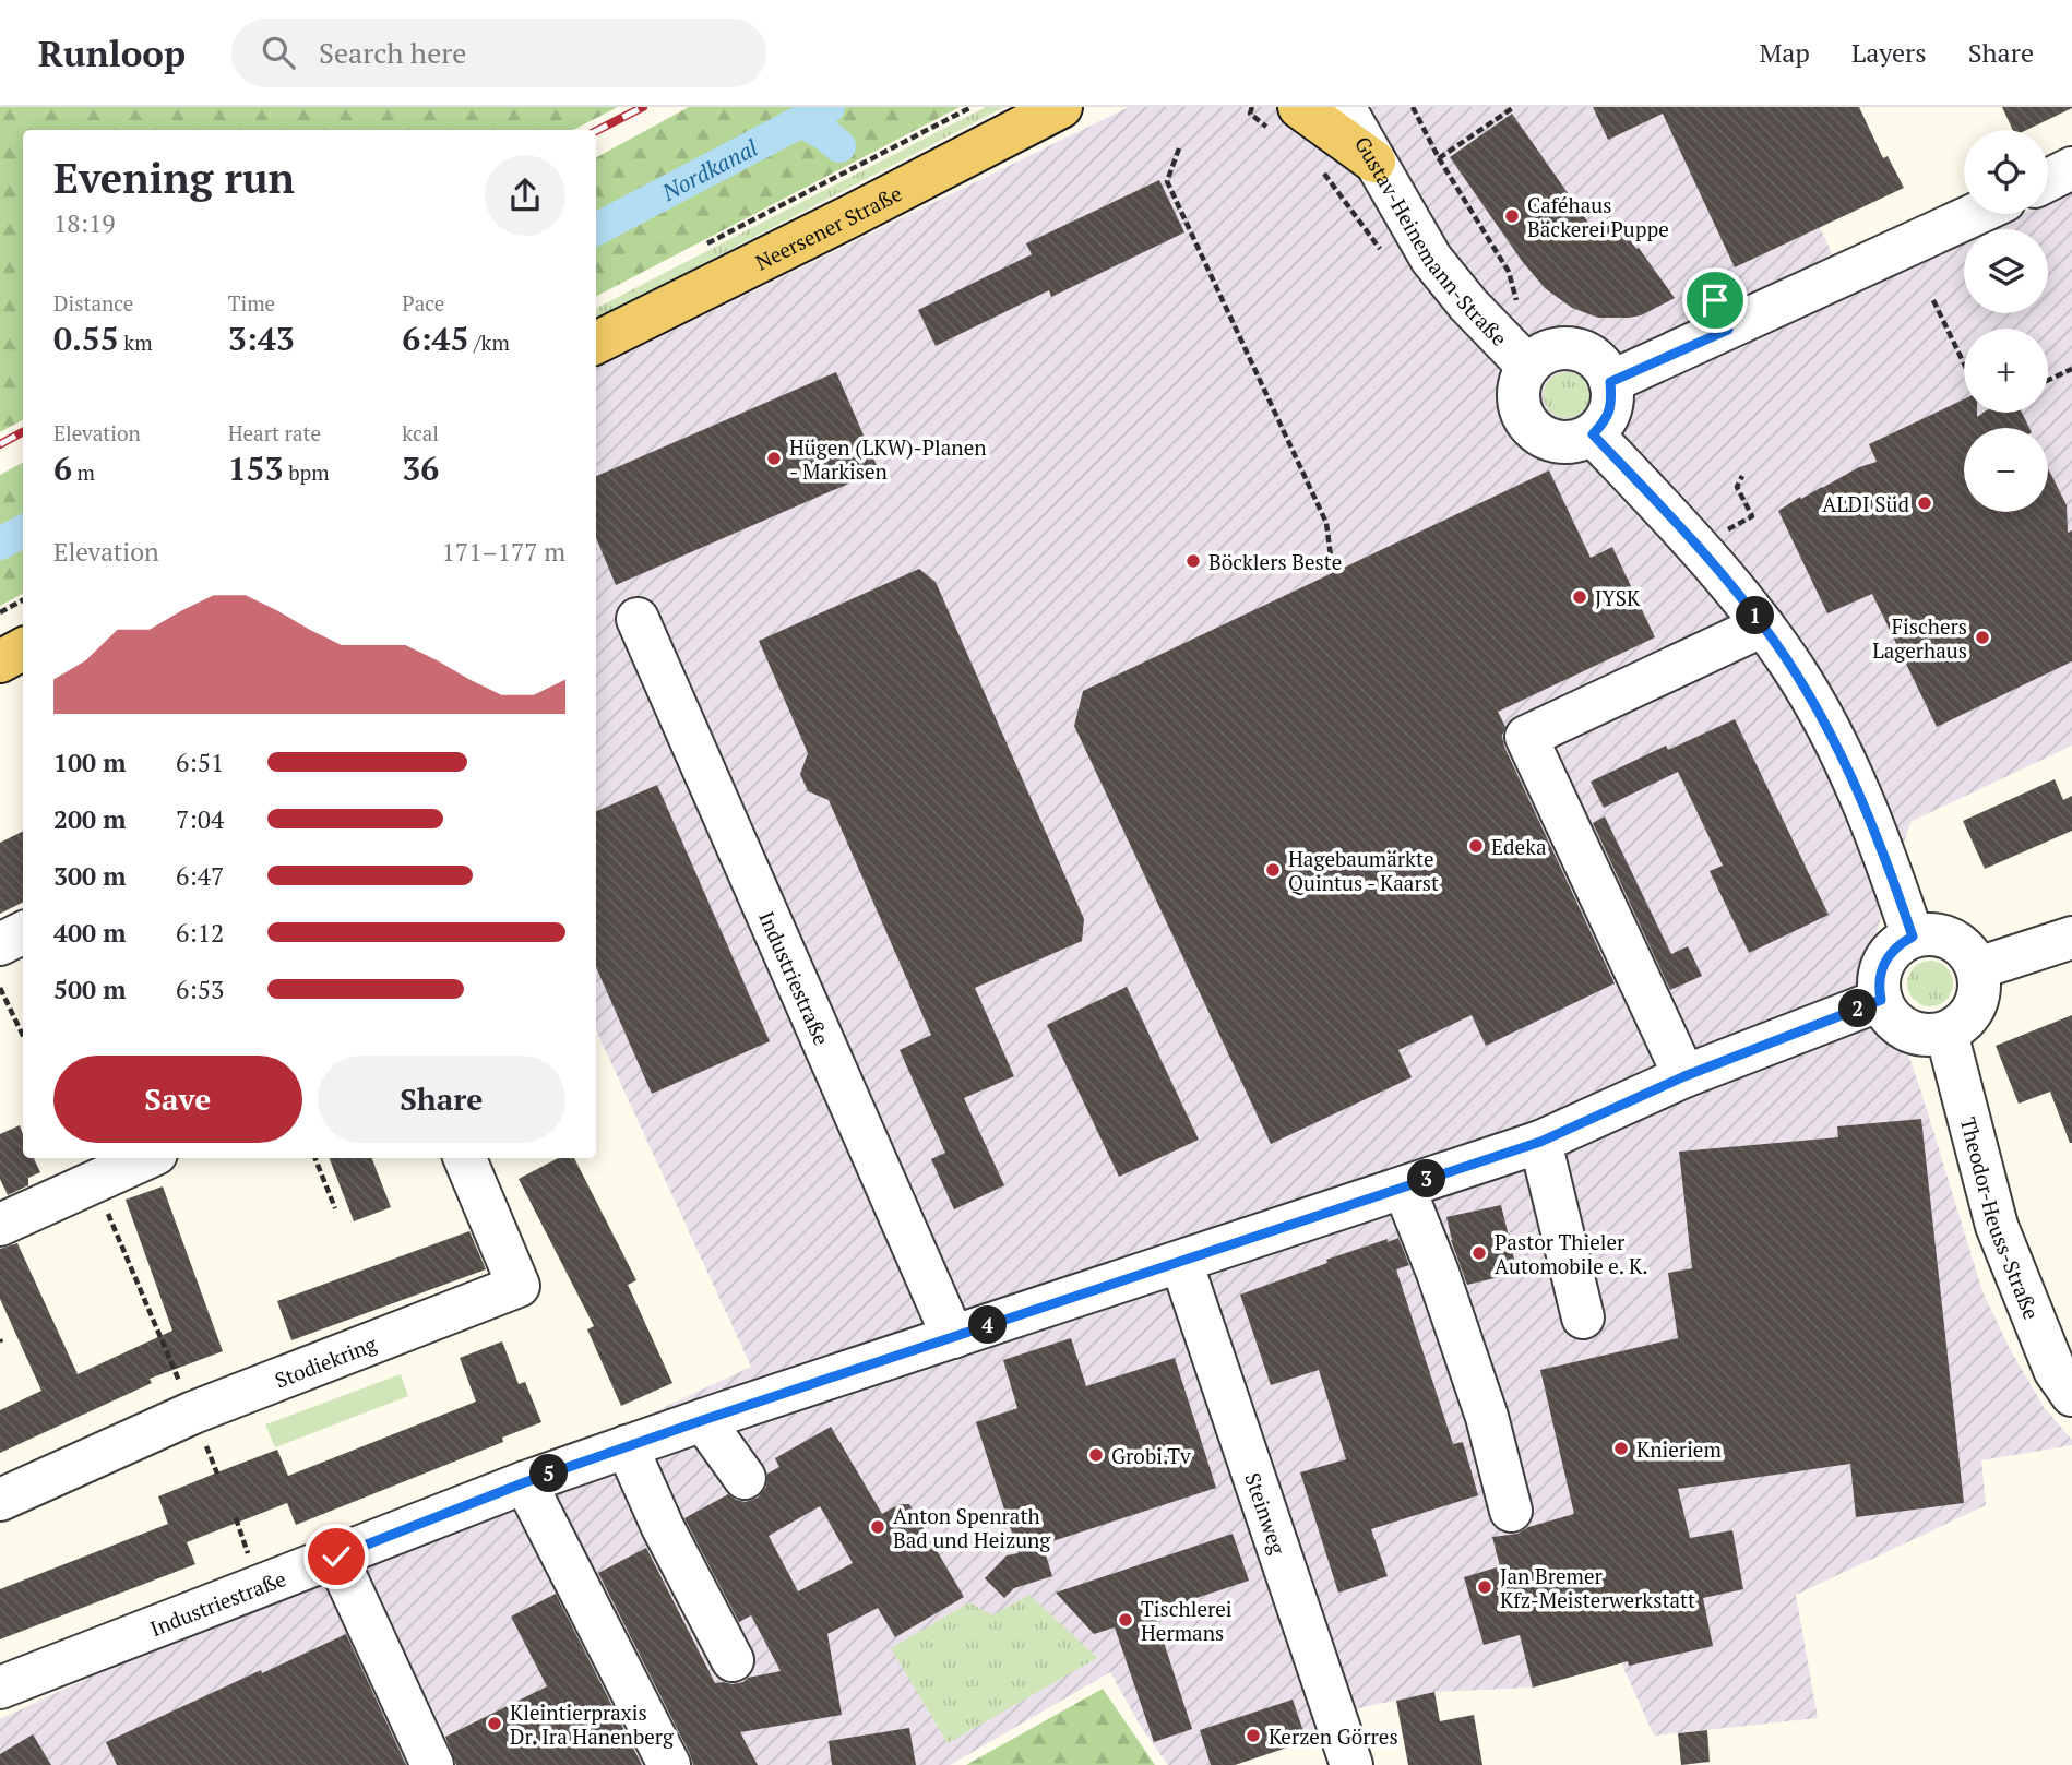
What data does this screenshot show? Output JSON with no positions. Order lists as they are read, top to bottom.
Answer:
{
  "streets": {
    "main road": ["Neersener Straße"],
    "street": [
      "Gustav-Heinemann-Straße",
      "Industriestraße",
      "Theodor-Heuss-Straße",
      "Stodiekring",
      "Steinweg"
    ]
  },
  "crossings": [
    ["Industriestraße", "Theodor-Heuss-Straße"],
    ["Industriestraße", "Steinweg"]
  ],
  "water": ["Nordkanal"],
  "places": [
    "Caféhaus Bäckerei Puppe",
    "Hügen (LKW)-Planen - Markisen",
    "ALDI Süd",
    "Böcklers Beste",
    "JYSK",
    "Fischers Lagerhaus",
    "Edeka",
    "Hagebaumärkte Quintus - Kaarst",
    "Pastor Thieler Automobile e. K.",
    "Knieriem",
    "Grobi.Tv",
    "Anton Spenrath Bad und Heizung",
    "Jan Bremer Kfz-Meisterwerkstatt",
    "Tischlerei Hermans",
    "Kleintierpraxis Dr. Ira Hanenberg",
    "Kerzen Görres"
  ],
  "page": {
    "header": "Runloop",
    "search": "Search here",
    "nav": ["Map", "Layers", "Share"],
    "map_buttons": ["+", "−"],
    "heading": ["Evening run", "18:19"],
    "stats": [
      ["Distance", "0.55 km"],
      ["Time", "3:43"],
      ["Pace", "6:45 /km"],
      ["Elevation", "6 m"],
      ["Heart rate", "153 bpm"],
      ["kcal", "36"]
    ],
    "chart": ["Elevation", "171–177 m"],
    "pins": [
      "1",
      "2",
      "3",
      "4",
      "5"
    ],
    "list": [
      {
        "name": "100 m",
        "note": "6:51"
      },
      {
        "name": "200 m",
        "note": "7:04"
      },
      {
        "name": "300 m",
        "note": "6:47"
      },
      {
        "name": "400 m",
        "note": "6:12"
      },
      {
        "name": "500 m",
        "note": "6:53"
      }
    ],
    "buttons": ["Save", "Share"]
  }
}
